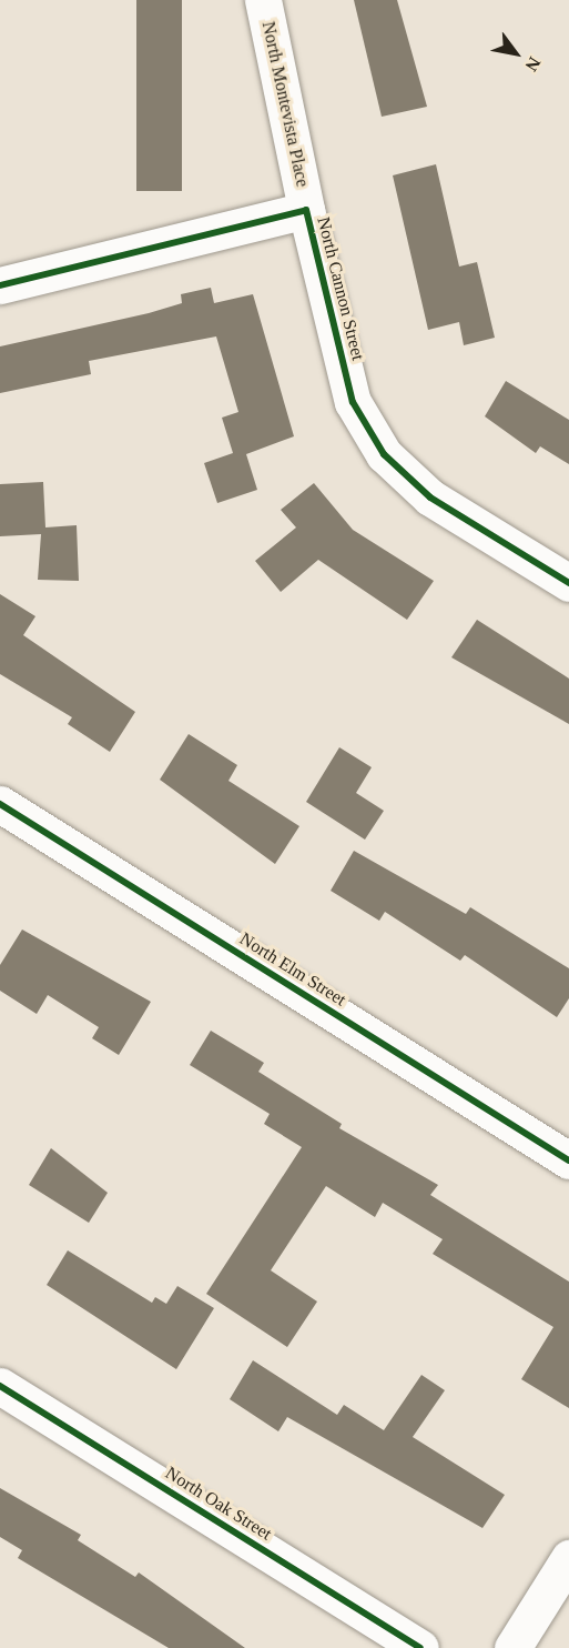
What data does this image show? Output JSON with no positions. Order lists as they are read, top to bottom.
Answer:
{
  "streets": {
    "street": [
      "North Montevista Place",
      "North Cannon Street",
      "North Elm Street",
      "North Oak Street"
    ]
  },
  "crossings": [
    ["North Montevista Place", "North Cannon Street"]
  ],
  "north": "bottom right"
}
